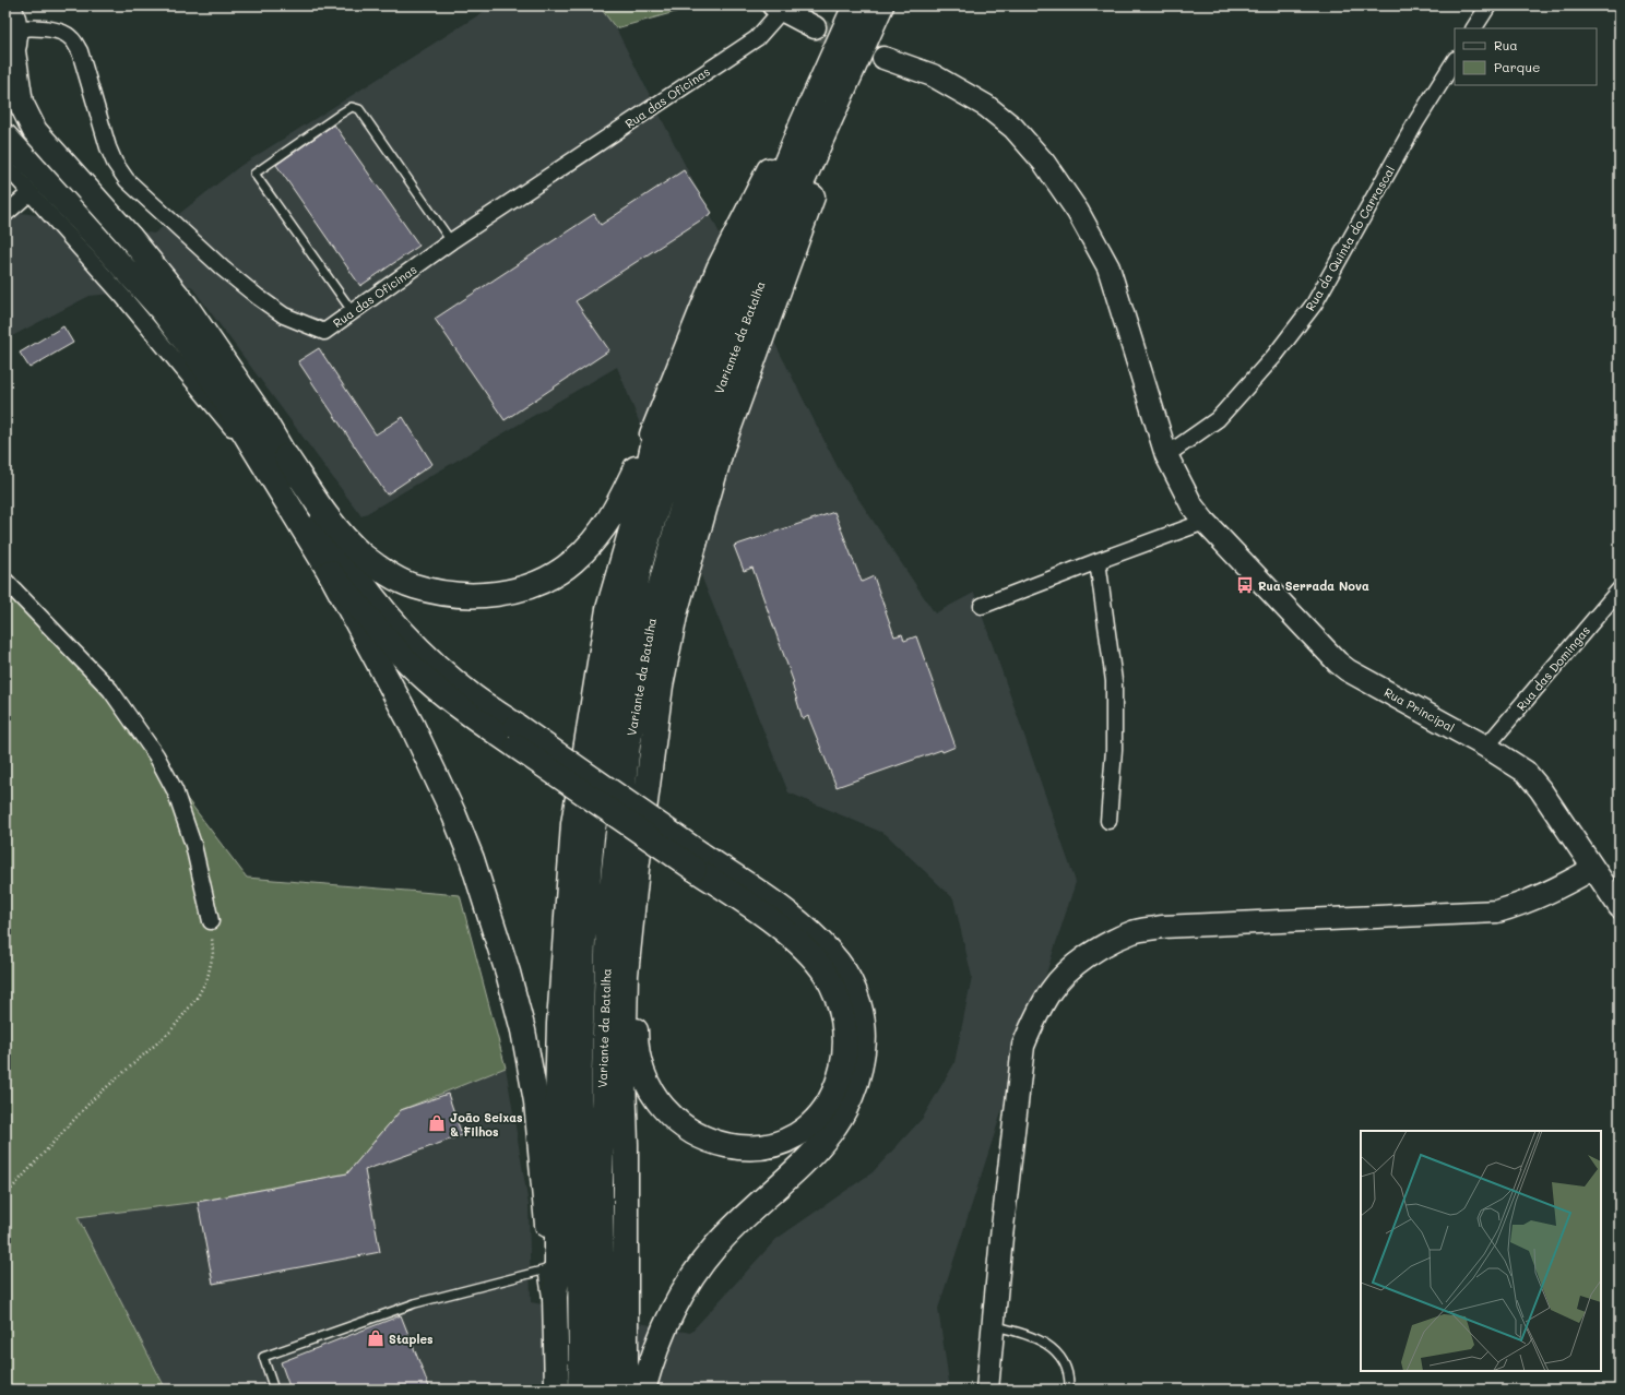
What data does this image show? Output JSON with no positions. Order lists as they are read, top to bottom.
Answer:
{
  "streets": {
    "main road": ["Variante da Batalha"],
    "street": [
      "Rua das Oficinas",
      "Rua da Quinta do Carrascal",
      "Rua das Domingas",
      "Rua Principal"
    ]
  },
  "crossings": [
    ["Rua das Domingas", "Rua Principal"]
  ],
  "places": {
    "bus stop": ["Rua Serrada Nova"],
    "shop": ["João Seixas & Filhos", "Staples"]
  },
  "legend": ["Rua", "Parque"]
}
